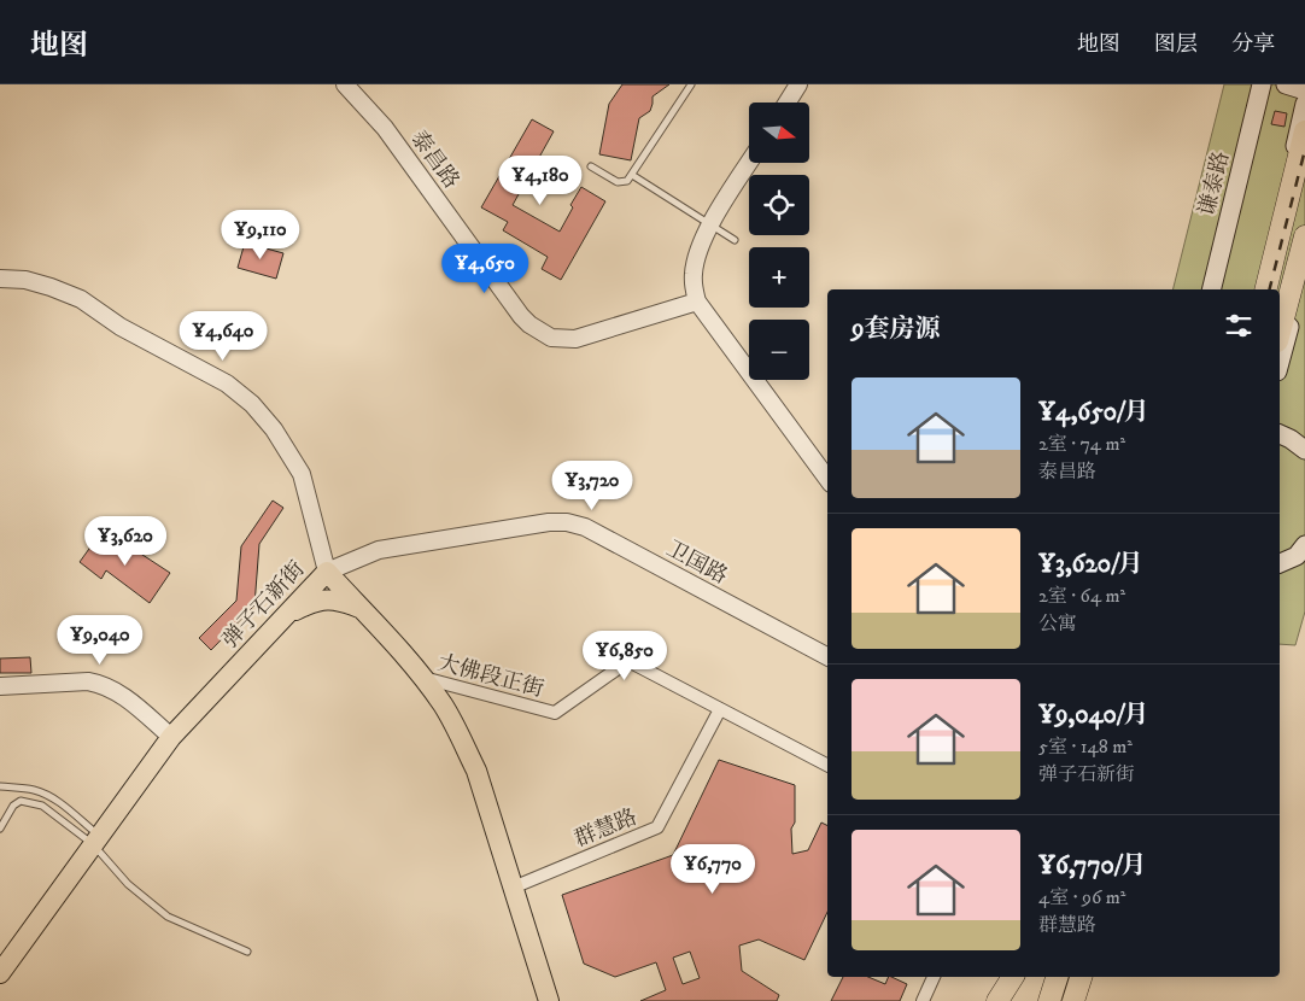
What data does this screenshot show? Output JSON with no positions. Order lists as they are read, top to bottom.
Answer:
{
  "streets": {
    "main road": ["谦泰路", "弹子石新街"],
    "street": [
      "泰昌路",
      "卫国路",
      "大佛段正街",
      "群慧路"
    ]
  },
  "crossings": [
    ["卫国路", "弹子石新街"],
    ["弹子石新街", "大佛段正街"],
    ["弹子石新街", "群慧路"],
    ["大佛段正街", "群慧路"]
  ],
  "north": "right",
  "page": {
    "header": "地图",
    "nav": ["地图", "图层", "分享"],
    "map_buttons": ["+", "−"],
    "price": [
      "¥4,180",
      "¥9,110",
      "¥4,650",
      "¥4,640",
      "¥3,720",
      "¥3,620",
      "¥9,040",
      "¥6,850",
      "¥6,770"
    ],
    "heading": "9套房源",
    "list": [
      {
        "name": "¥4,650/月",
        "note": "2室 · 74 m² · 泰昌路"
      },
      {
        "name": "¥3,620/月",
        "note": "2室 · 64 m² · 公寓"
      },
      {
        "name": "¥9,040/月",
        "note": "5室 · 148 m² · 弹子石新街"
      },
      {
        "name": "¥6,770/月",
        "note": "4室 · 96 m² · 群慧路"
      }
    ]
  }
}
